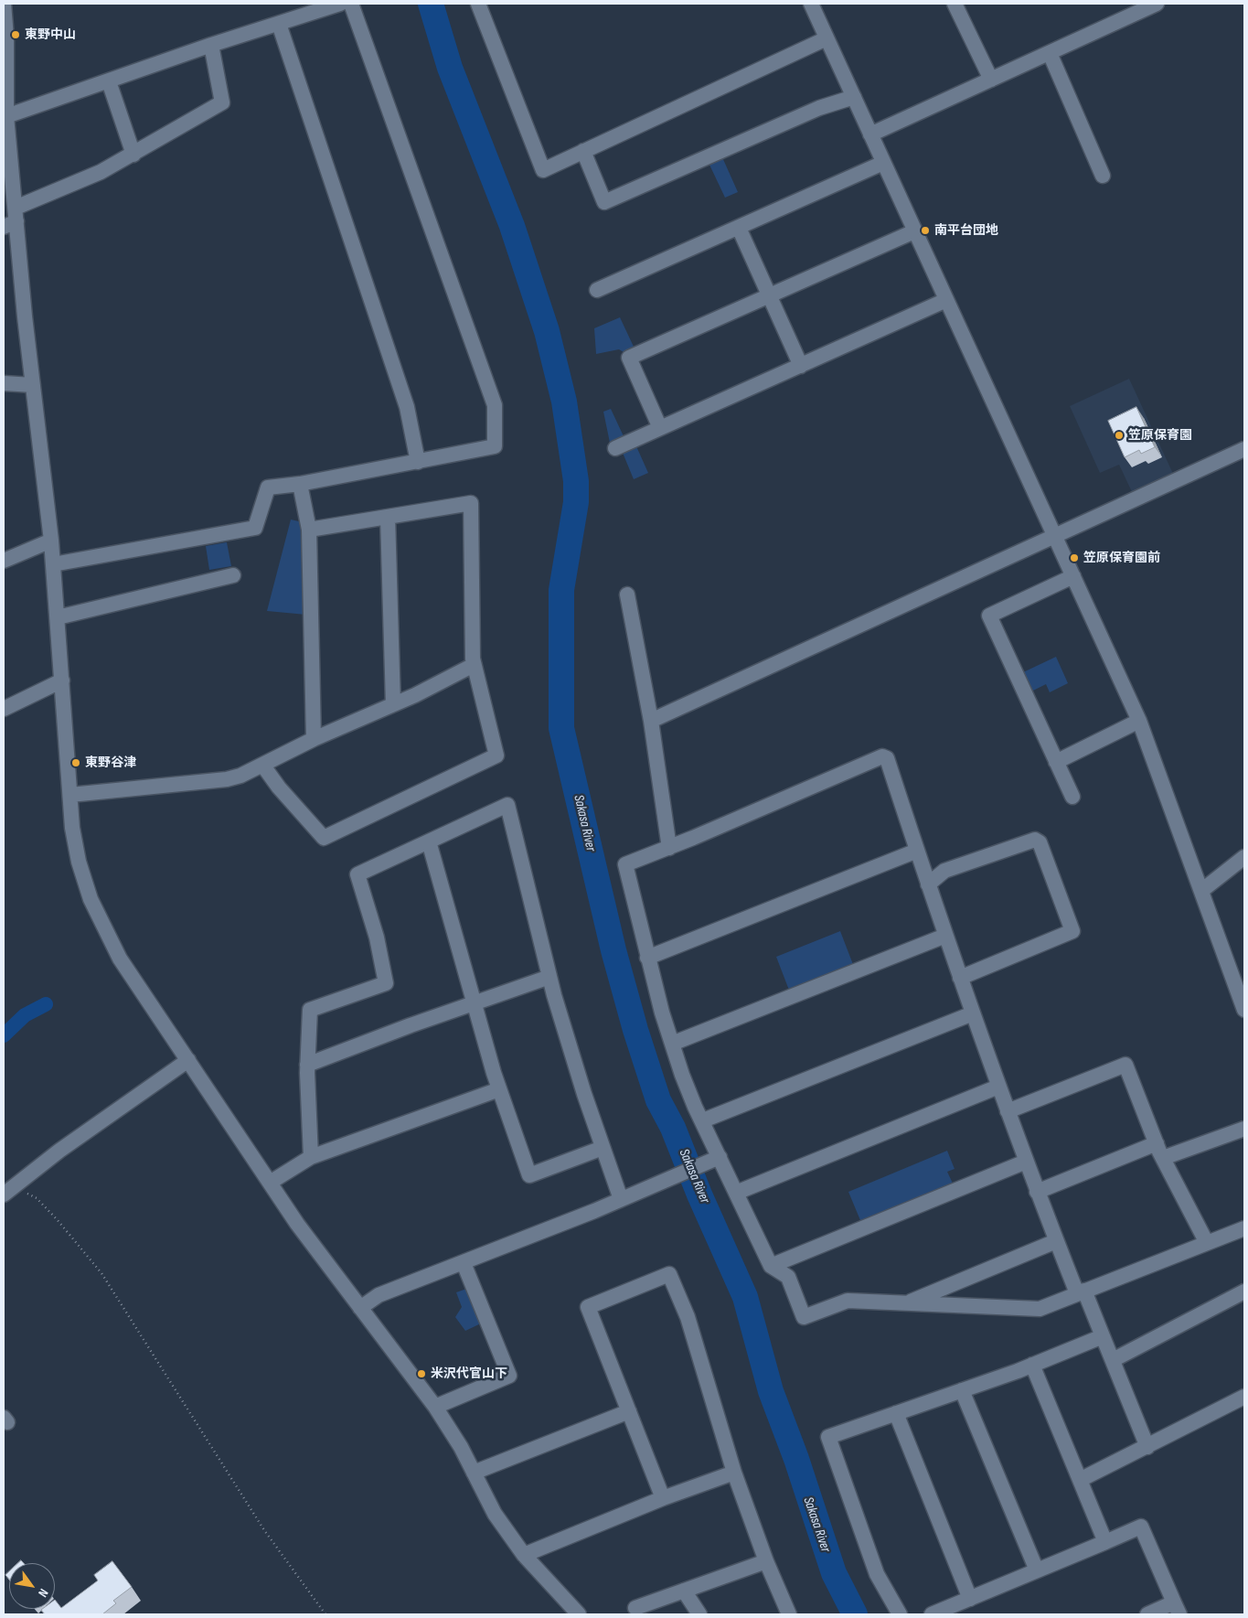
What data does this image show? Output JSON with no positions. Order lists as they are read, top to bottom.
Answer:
{
  "water": ["Sakasa River"],
  "places": [
    "東野中山",
    "南平台団地",
    "笠原保育園",
    "笠原保育園前",
    "東野谷津",
    "米沢代官山下"
  ],
  "north": "bottom right"
}
